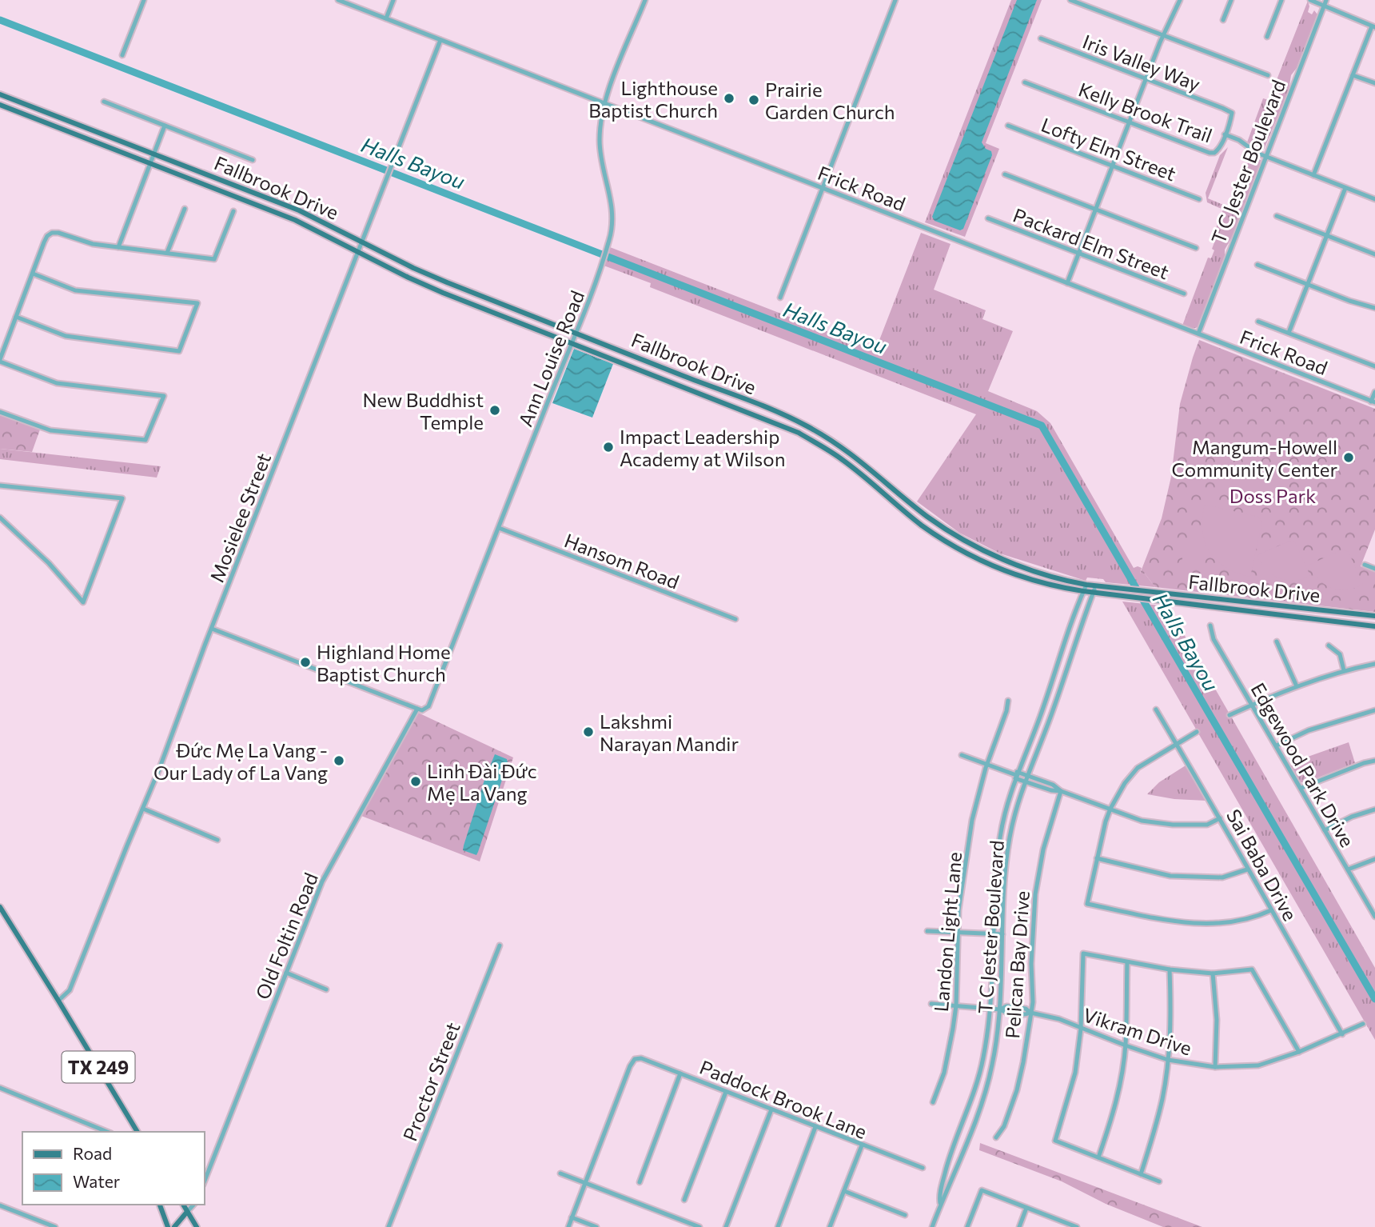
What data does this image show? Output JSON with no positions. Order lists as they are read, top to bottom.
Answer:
{
  "streets": {
    "main road": ["Fallbrook Drive", "TX 249"],
    "street": [
      "Iris Valley Way",
      "Kelly Brook Trail",
      "Lofty Elm Street",
      "T C Jester Boulevard",
      "Frick Road",
      "Packard Elm Street",
      "Ann Louise Road",
      "Mosielee Street",
      "Hansom Road",
      "Edgewood Park Drive",
      "Sai Baba Drive",
      "Landon Light Lane",
      "Old Foltin Road",
      "Pelican Bay Drive",
      "Vikram Drive",
      "Proctor Street",
      "Paddock Brook Lane"
    ]
  },
  "crossings": [
    ["Iris Valley Way", "Kelly Brook Trail"],
    ["T C Jester Boulevard", "Fallbrook Drive"],
    ["T C Jester Boulevard", "Frick Road"],
    ["T C Jester Boulevard", "Vikram Drive"],
    ["Fallbrook Drive", "Ann Louise Road"],
    ["Fallbrook Drive", "Mosielee Street"],
    ["Frick Road", "Ann Louise Road"],
    ["Frick Road", "Mosielee Street"],
    ["Ann Louise Road", "Hansom Road"],
    ["Ann Louise Road", "Old Foltin Road"],
    ["Mosielee Street", "TX 249"],
    ["Sai Baba Drive", "Vikram Drive"],
    ["Landon Light Lane", "Vikram Drive"],
    ["Pelican Bay Drive", "Vikram Drive"]
  ],
  "water": ["Halls Bayou"],
  "parks": ["Doss Park"],
  "places": [
    "Lighthouse Baptist Church",
    "Prairie Garden Church",
    "New Buddhist Temple",
    "Impact Leadership Academy at Wilson",
    "Mangum-Howell Community Center",
    "Highland Home Baptist Church",
    "Lakshmi Narayan Mandir",
    "Đức Mẹ La Vang - Our Lady of La Vang",
    "Linh Đài Đức Mẹ La Vang"
  ],
  "legend": ["Road", "Water"]
}
